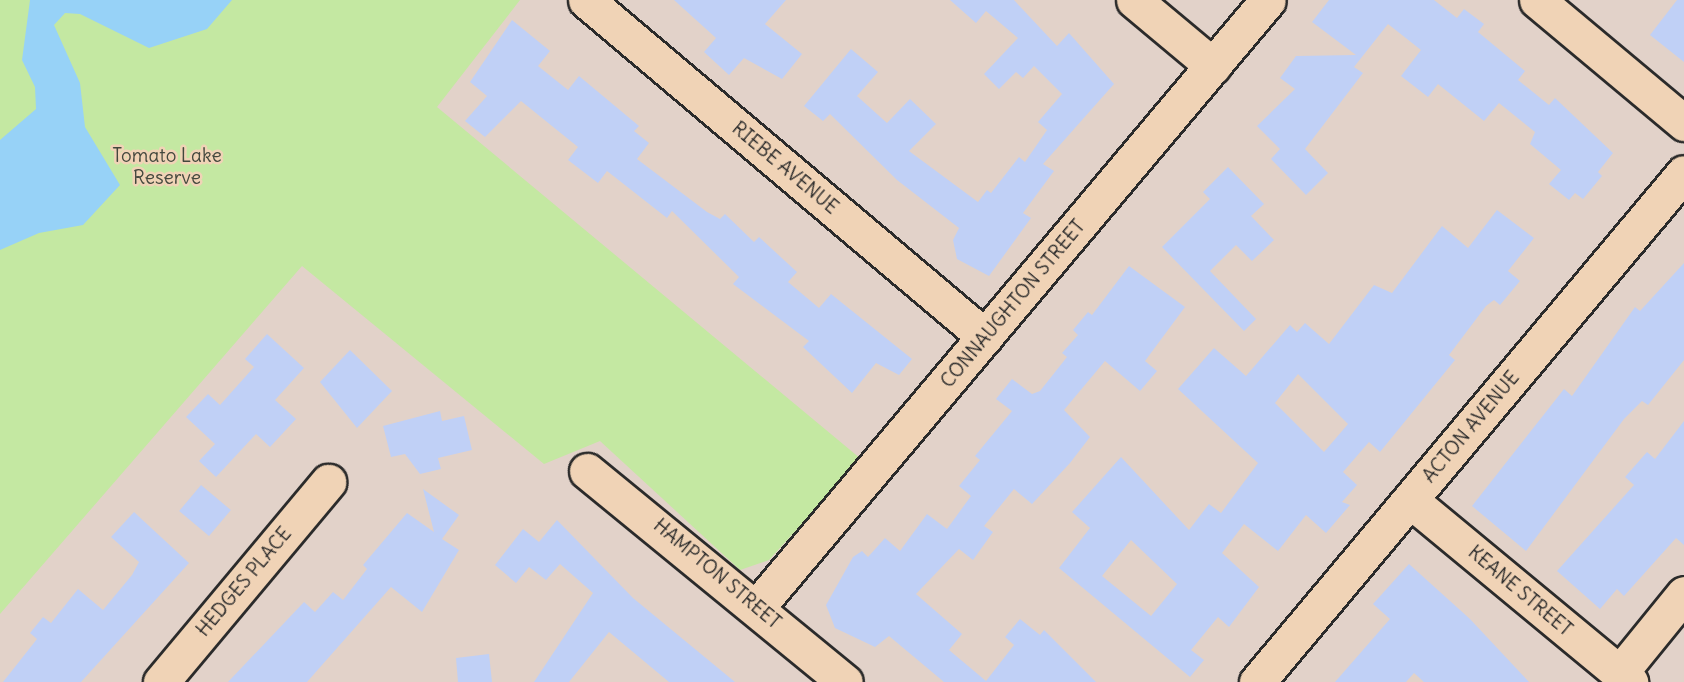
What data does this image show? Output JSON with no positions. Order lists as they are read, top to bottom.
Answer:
{
  "streets": {
    "street": [
      "RIEBE AVENUE",
      "CONNAUGHTON STREET",
      "ACTON AVENUE",
      "HAMPTON STREET",
      "HEDGES PLACE",
      "KEANE STREET"
    ]
  },
  "crossings": [
    ["RIEBE AVENUE", "CONNAUGHTON STREET"],
    ["CONNAUGHTON STREET", "HAMPTON STREET"],
    ["ACTON AVENUE", "KEANE STREET"]
  ],
  "parks": ["Tomato Lake Reserve"]
}
